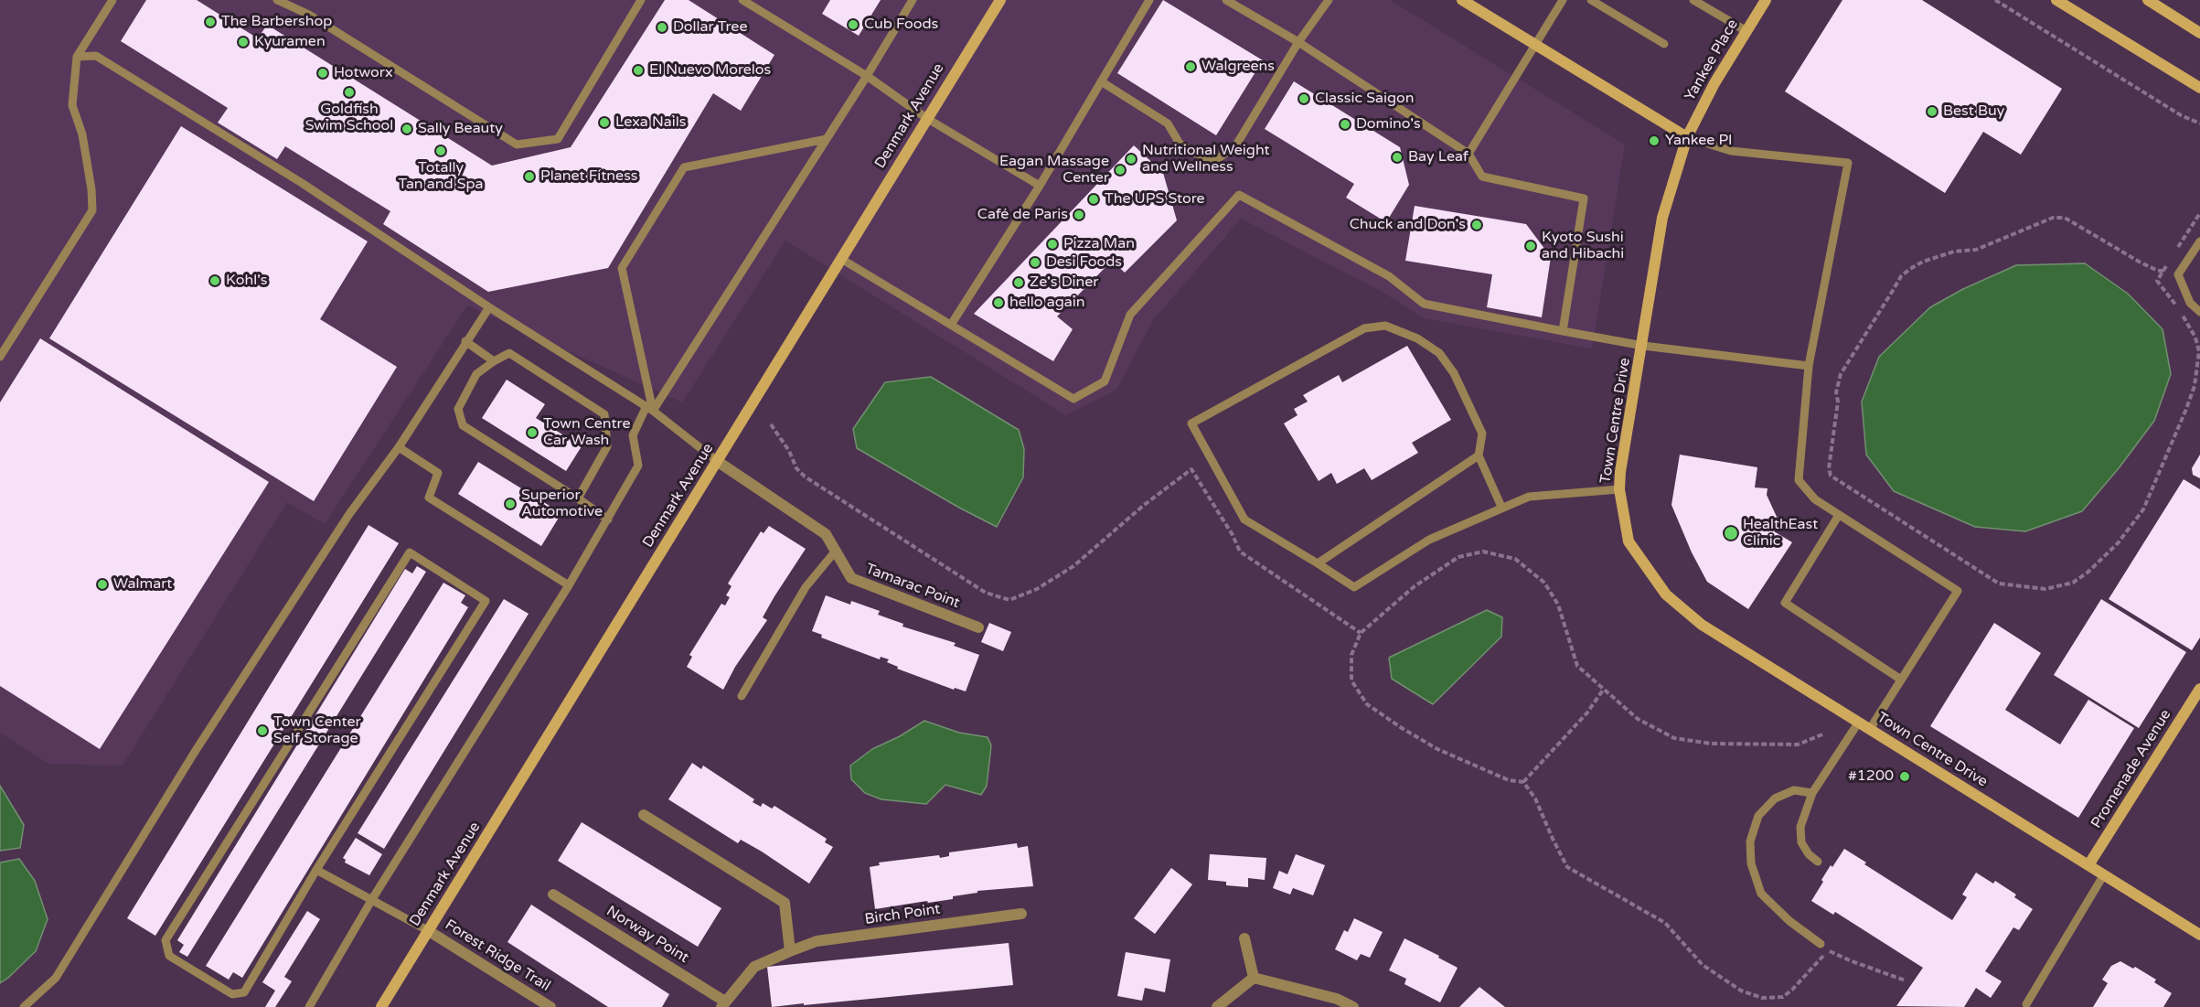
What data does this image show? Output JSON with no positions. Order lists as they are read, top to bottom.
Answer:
{
  "streets": {
    "street": [
      "Yankee Place",
      "Denmark Avenue",
      "Town Centre Drive",
      "Tamarac Point",
      "Promenade Avenue",
      "Birch Point",
      "Norway Point",
      "Forest Ridge Trail"
    ]
  },
  "crossings": [
    ["Yankee Place", "Town Centre Drive"],
    ["Denmark Avenue", "Tamarac Point"],
    ["Denmark Avenue", "Forest Ridge Trail"],
    ["Town Centre Drive", "Promenade Avenue"],
    ["Birch Point", "Norway Point"]
  ],
  "places": [
    "The Barbershop",
    "Cub Foods",
    "Dollar Tree",
    "Kyuramen",
    "Walgreens",
    "El Nuevo Morelos",
    "Hotworx",
    "Goldfish Swim School",
    "Classic Saigon",
    "Best Buy",
    "Lexa Nails",
    "Domino's",
    "Sally Beauty",
    "Yankee Pl",
    "Totally Tan and Spa",
    "Bay Leaf",
    "Nutritional Weight and Wellness",
    "Eagan Massage Center",
    "Planet Fitness",
    "The UPS Store",
    "Café de Paris",
    "Chuck and Don's",
    "Pizza Man",
    "Kyoto Sushi and Hibachi",
    "Desi Foods",
    "Kohl's",
    "Ze's Diner",
    "hello again",
    "Town Centre Car Wash",
    "Superior Automotive",
    "HealthEast Clinic",
    "Walmart",
    "Town Center Self Storage",
    "#1200"
  ]
}
